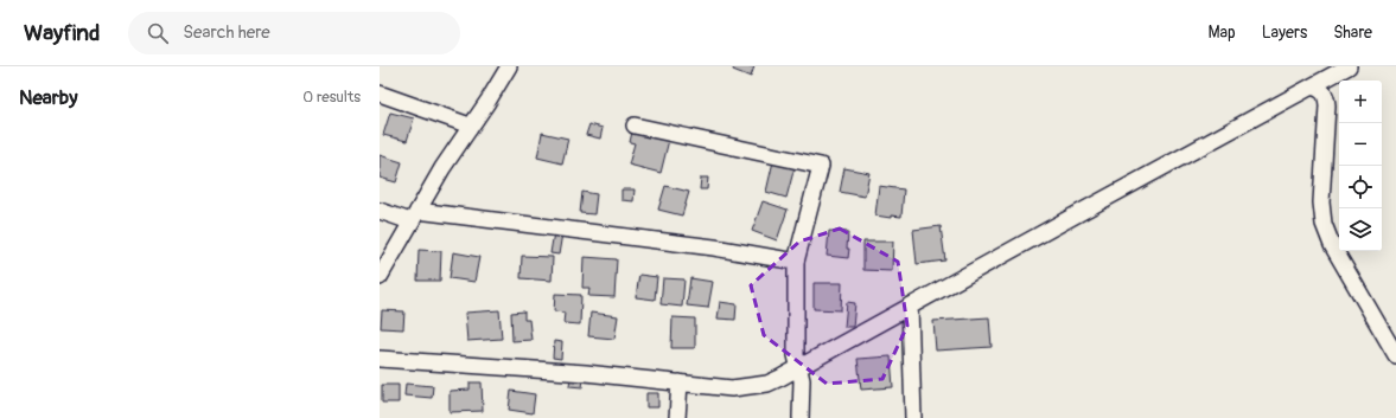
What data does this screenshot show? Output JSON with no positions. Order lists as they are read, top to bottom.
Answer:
{
  "page": {
    "header": "Wayfind",
    "search": "Search here",
    "nav": ["Map", "Layers", "Share"],
    "heading": ["Nearby", "0 results"],
    "map_buttons": ["+", "−"]
  }
}
